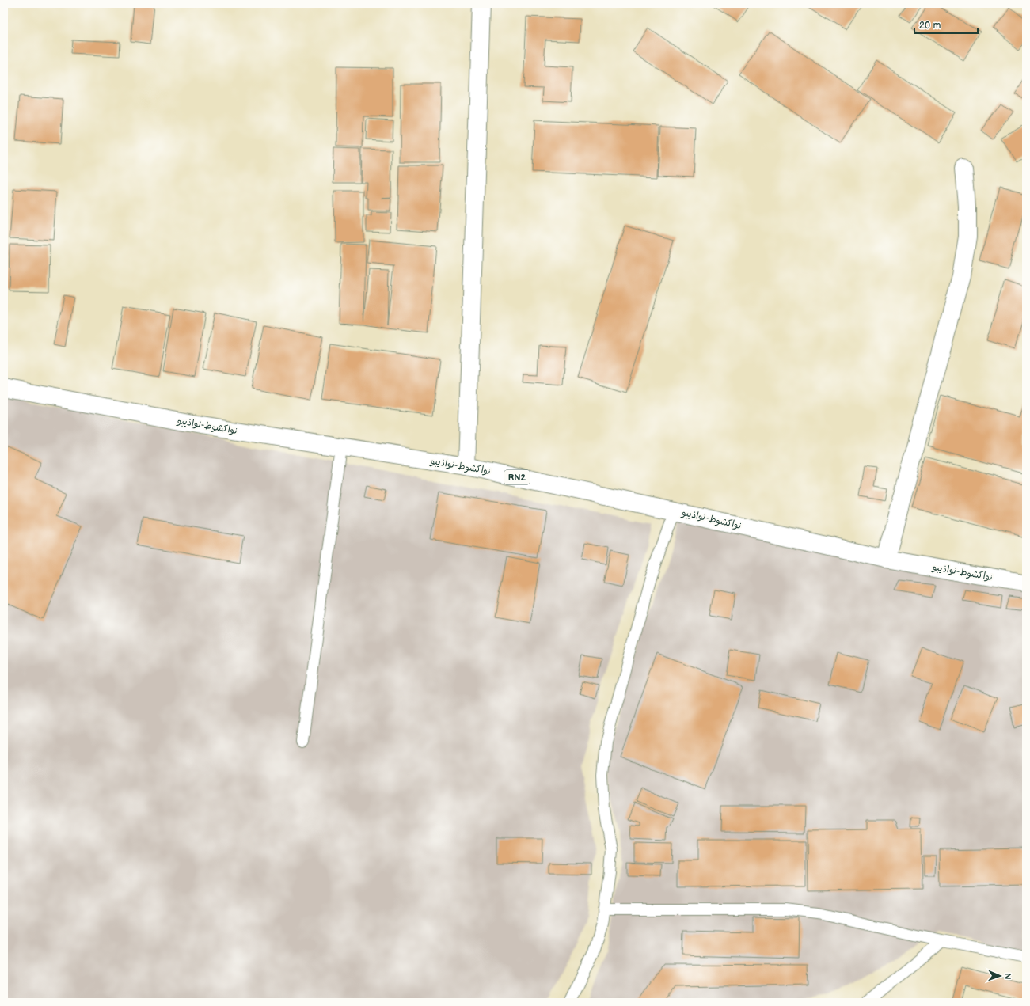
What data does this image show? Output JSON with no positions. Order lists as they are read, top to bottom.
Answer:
{
  "streets": {
    "main road": ["نواكشوط-نواذيبو", "RN2"]
  },
  "scale_bar": "20 m",
  "north": "right"
}
